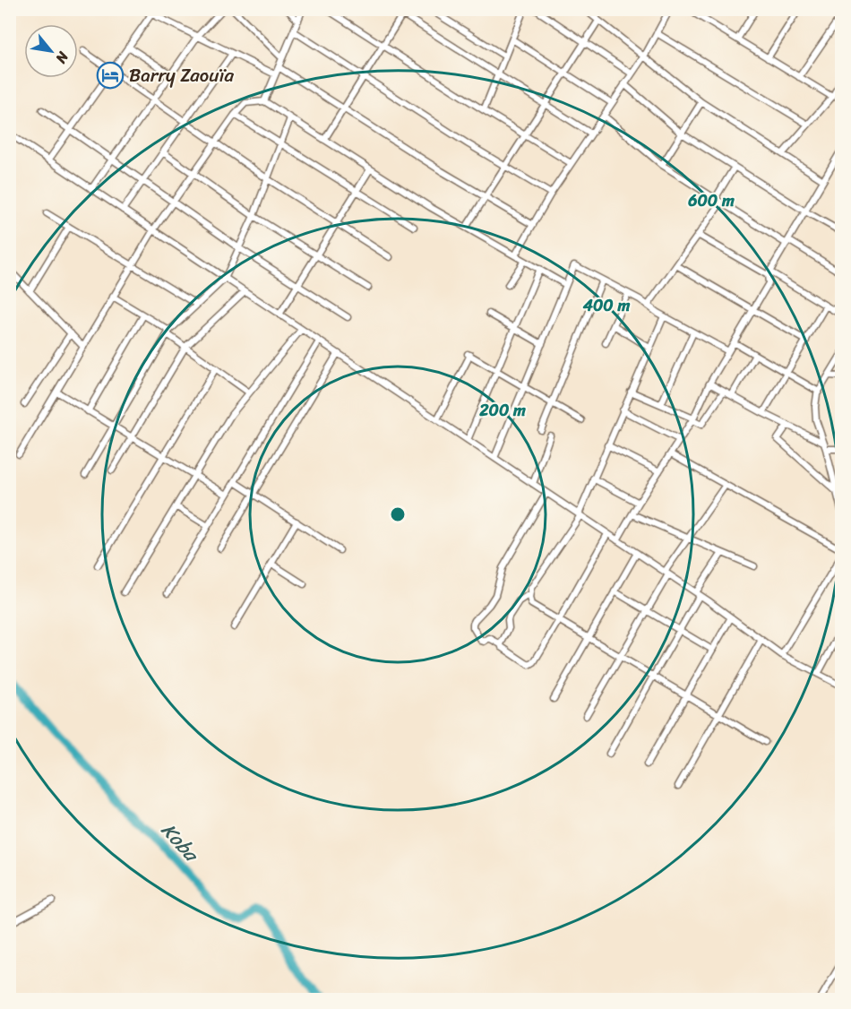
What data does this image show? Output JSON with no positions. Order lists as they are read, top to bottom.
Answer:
{
  "water": ["Koba"],
  "places": {
    "hotel": ["Barry Zaouïa"]
  },
  "north": "bottom right",
  "rings": ["600 m", "400 m", "200 m"]
}
